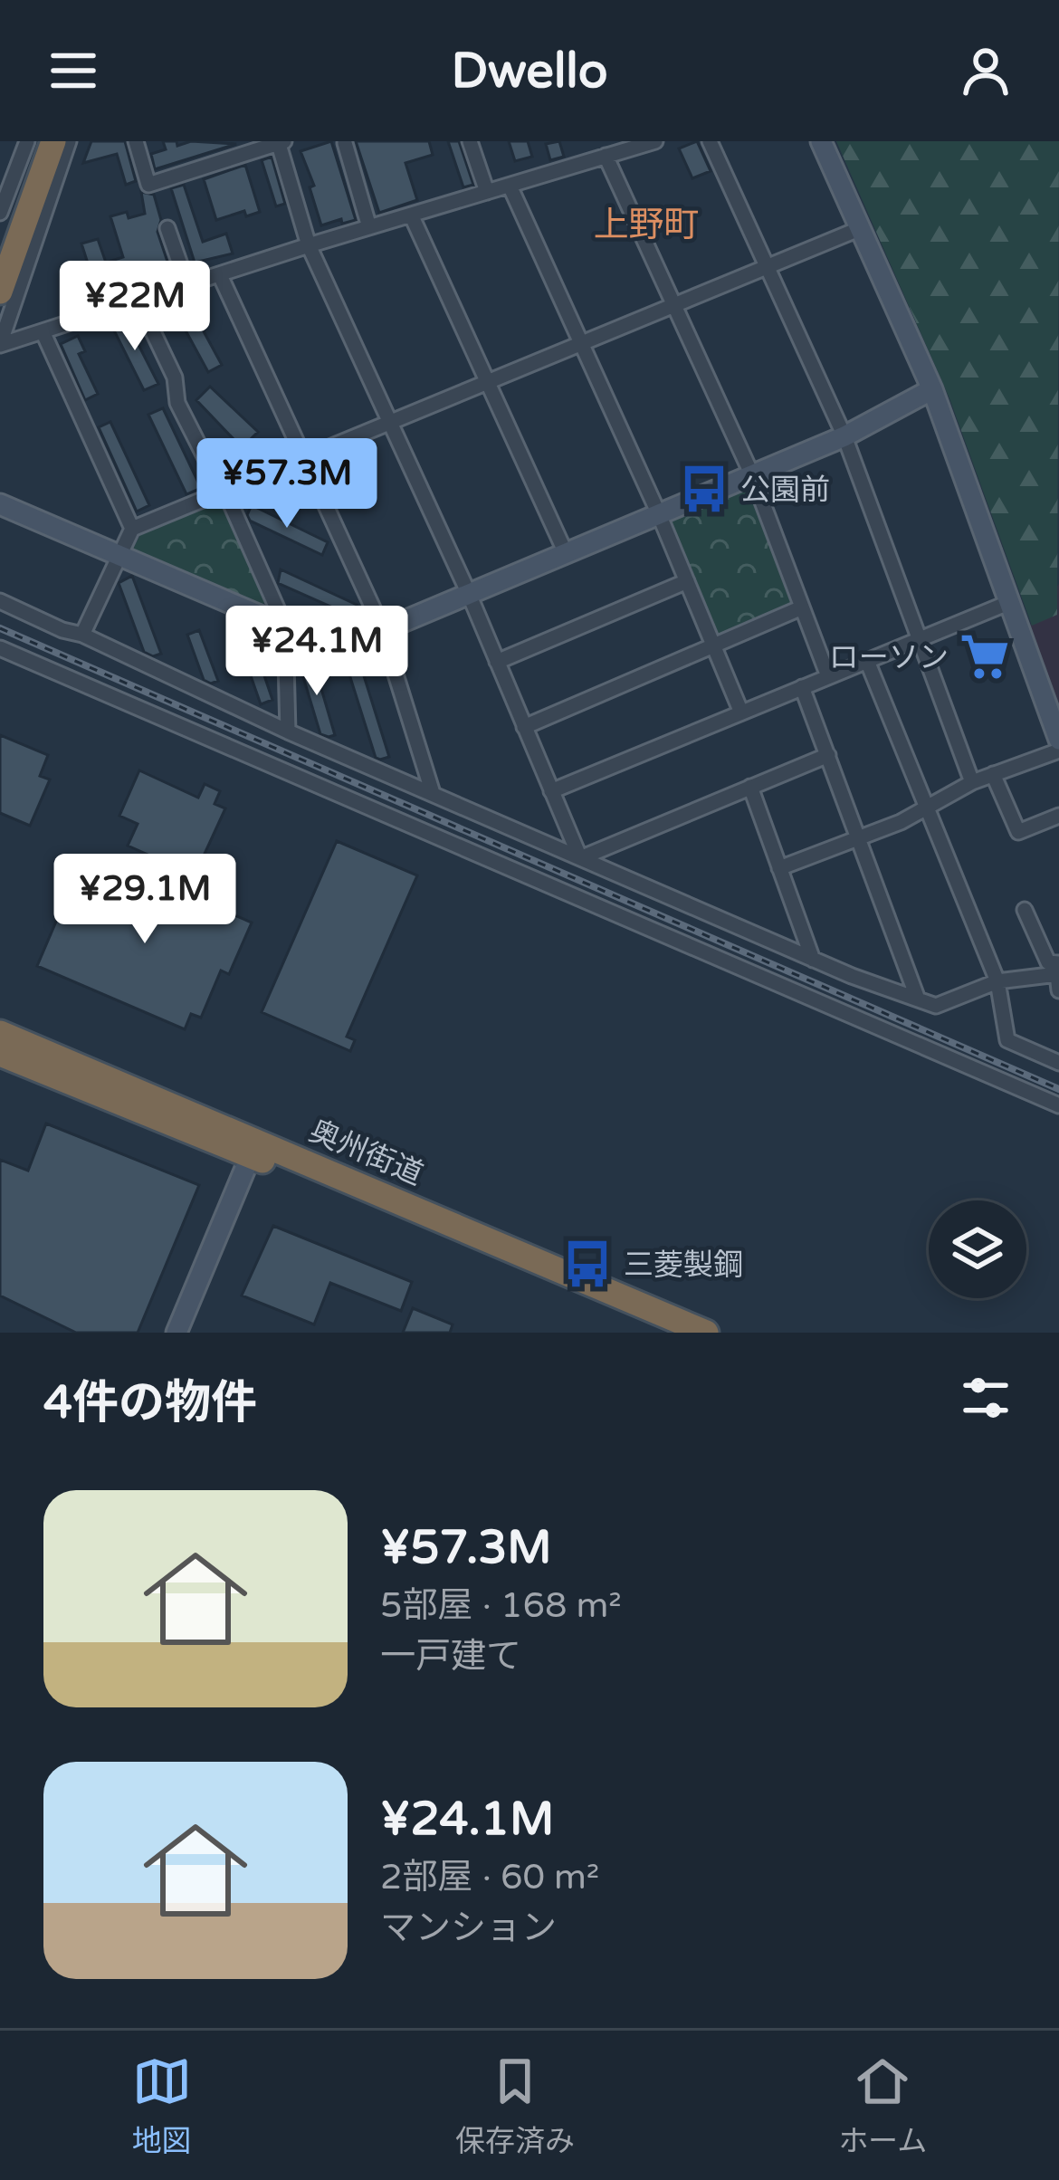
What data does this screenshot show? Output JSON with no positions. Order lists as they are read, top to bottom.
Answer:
{
  "streets": {
    "highway": ["奥州街道"]
  },
  "districts": ["上野町"],
  "places": {
    "bus stop": ["公園前", "三菱製鋼"],
    "supermarket": ["ローソン"]
  },
  "page": {
    "header": "Dwello",
    "price": [
      "¥22M",
      "¥57.3M",
      "¥24.1M",
      "¥29.1M"
    ],
    "heading": "4件の物件",
    "list": [
      {
        "name": "¥57.3M",
        "note": "5部屋 · 168 m² · 一戸建て"
      },
      {
        "name": "¥24.1M",
        "note": "2部屋 · 60 m² · マンション"
      }
    ],
    "tabs": ["地図", "保存済み", "ホーム"]
  }
}
